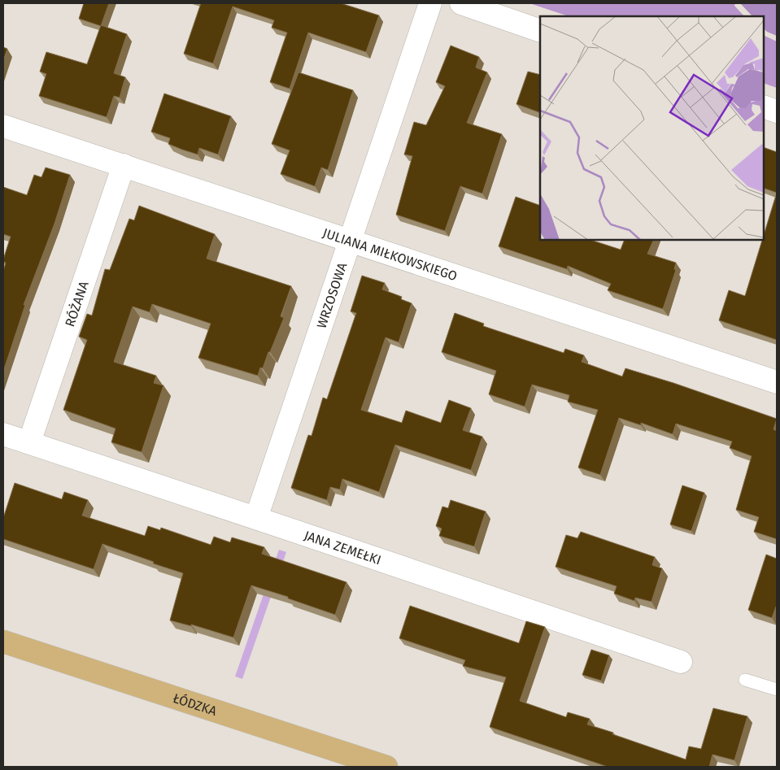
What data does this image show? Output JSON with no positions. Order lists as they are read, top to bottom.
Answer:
{
  "streets": {
    "main road": ["ŁÓDZKA"],
    "street": [
      "JULIANA MIŁKOWSKIEGO",
      "WRZOSOWA",
      "RÓŻANA",
      "JANA ZEMEŁKI"
    ]
  },
  "crossings": [
    ["JULIANA MIŁKOWSKIEGO", "WRZOSOWA"],
    ["JULIANA MIŁKOWSKIEGO", "RÓŻANA"],
    ["WRZOSOWA", "JANA ZEMEŁKI"],
    ["RÓŻANA", "JANA ZEMEŁKI"]
  ]
}
